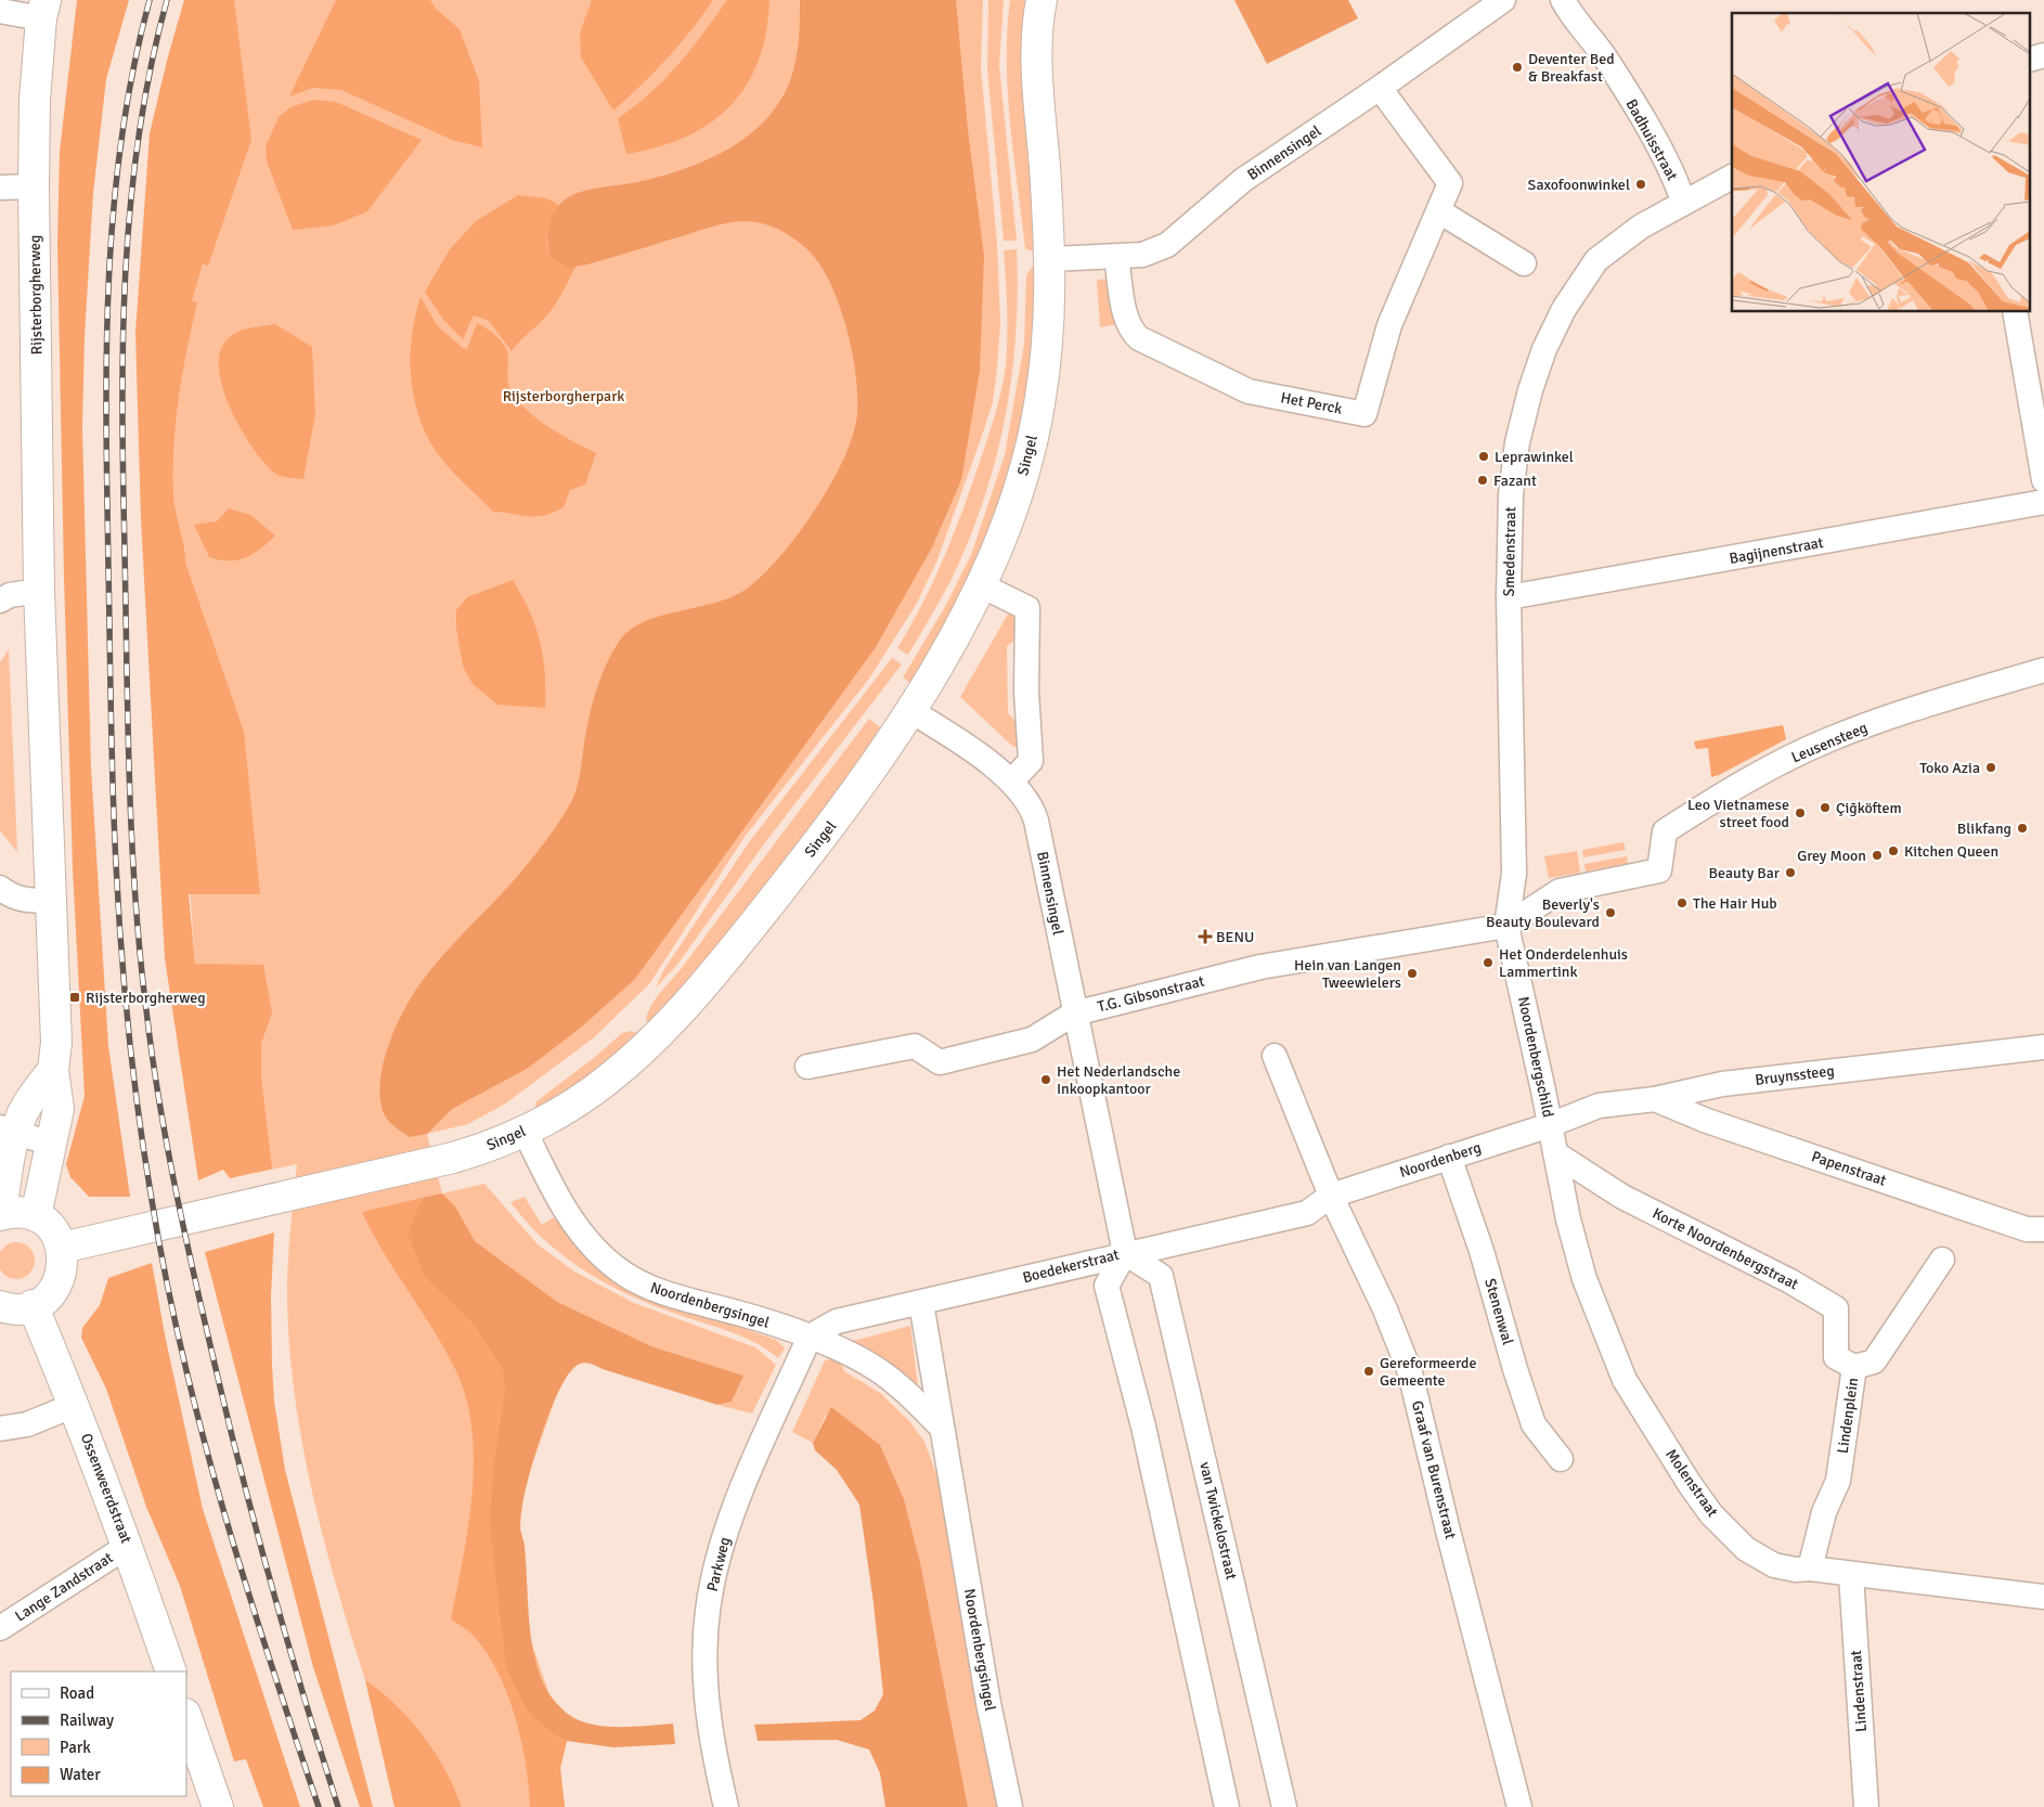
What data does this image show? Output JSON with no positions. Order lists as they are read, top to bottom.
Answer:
{
  "streets": {
    "street": [
      "Badhuisstraat",
      "Binnensingel",
      "Rijsterborgherweg",
      "Het Perck",
      "Singel",
      "Bagijnenstraat",
      "Smedenstraat",
      "Leusensteeg",
      "T.G. Gibsonstraat",
      "Noordenbergschild",
      "Bruynssteeg",
      "Noordenberg",
      "Papenstraat",
      "Korte Noordenbergstraat",
      "Boedekerstraat",
      "Noordenbergsingel",
      "Stenenwal",
      "Lindenplein",
      "Graaf van Burenstraat",
      "Molenstraat",
      "Ossenweerdstraat",
      "van Twickelostraat",
      "Parkweg",
      "Lange Zandstraat",
      "Lindenstraat"
    ]
  },
  "crossings": [
    ["Badhuisstraat", "Smedenstraat"],
    ["Binnensingel", "Het Perck"],
    ["Binnensingel", "Singel"],
    ["Binnensingel", "T.G. Gibsonstraat"],
    ["Singel", "Noordenbergsingel"],
    ["Bagijnenstraat", "Smedenstraat"],
    ["Smedenstraat", "Leusensteeg"],
    ["Smedenstraat", "T.G. Gibsonstraat"],
    ["Smedenstraat", "Noordenbergschild"],
    ["Leusensteeg", "T.G. Gibsonstraat"],
    ["Leusensteeg", "Noordenbergschild"],
    ["T.G. Gibsonstraat", "Noordenbergschild"],
    ["Noordenbergschild", "Bruynssteeg"],
    ["Noordenbergschild", "Noordenberg"],
    ["Noordenbergschild", "Molenstraat"],
    ["Bruynssteeg", "Noordenberg"],
    ["Bruynssteeg", "Papenstraat"],
    ["Bruynssteeg", "Molenstraat"],
    ["Noordenberg", "Boedekerstraat"],
    ["Noordenberg", "Stenenwal"],
    ["Noordenberg", "Graaf van Burenstraat"],
    ["Noordenberg", "Molenstraat"],
    ["Korte Noordenbergstraat", "Lindenplein"],
    ["Korte Noordenbergstraat", "Molenstraat"],
    ["Boedekerstraat", "Noordenbergsingel"],
    ["Boedekerstraat", "Graaf van Burenstraat"],
    ["Boedekerstraat", "van Twickelostraat"],
    ["Boedekerstraat", "Parkweg"],
    ["Noordenbergsingel", "Parkweg"],
    ["Lindenplein", "Molenstraat"],
    ["Molenstraat", "Lindenstraat"],
    ["Ossenweerdstraat", "Lange Zandstraat"]
  ],
  "parks": ["Rijsterborgherpark"],
  "places": {
    "other": [
      "Deventer Bed & Breakfast",
      "Saxofoonwinkel",
      "Leprawinkel",
      "Fazant",
      "Toko Azia",
      "Çiğköftem",
      "Leo Vietnamese street food",
      "Blikfang",
      "Kitchen Queen",
      "Grey Moon",
      "Beauty Bar",
      "The Hair Hub",
      "Beverly's Beauty Boulevard",
      "Het Onderdelenhuis Lammertink",
      "Hein van Langen Tweewielers",
      "Het Nederlandsche Inkoopkantoor",
      "Gereformeerde Gemeente"
    ],
    "health": ["BENU"],
    "transit": ["Rijsterborgherweg"]
  },
  "legend": [
    "Road",
    "Railway",
    "Park",
    "Water"
  ]
}
